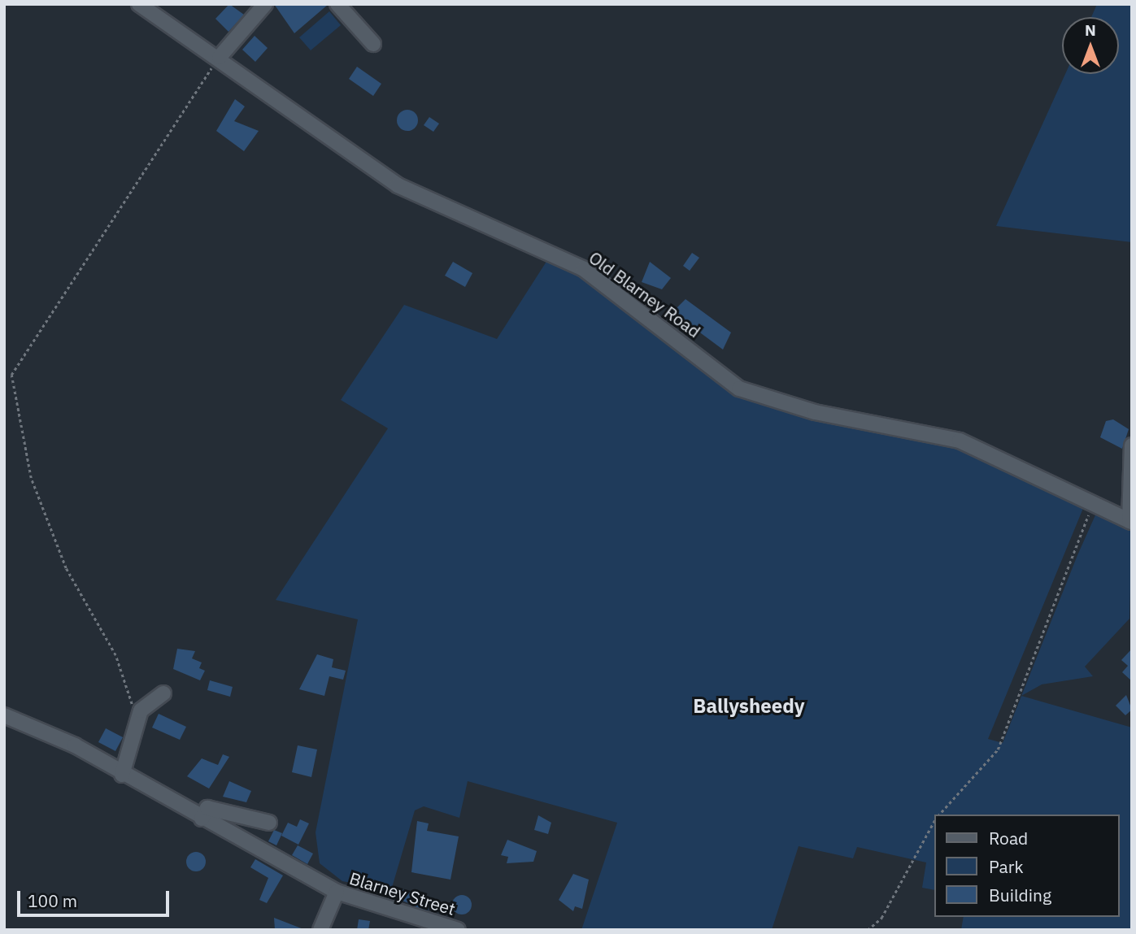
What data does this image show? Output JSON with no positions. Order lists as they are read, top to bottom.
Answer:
{
  "streets": {
    "street": ["Old Blarney Road", "Blarney Street"]
  },
  "districts": ["Ballysheedy"],
  "legend": ["Road", "Park", "Building"],
  "scale_bar": "100 m",
  "north": "top"
}
